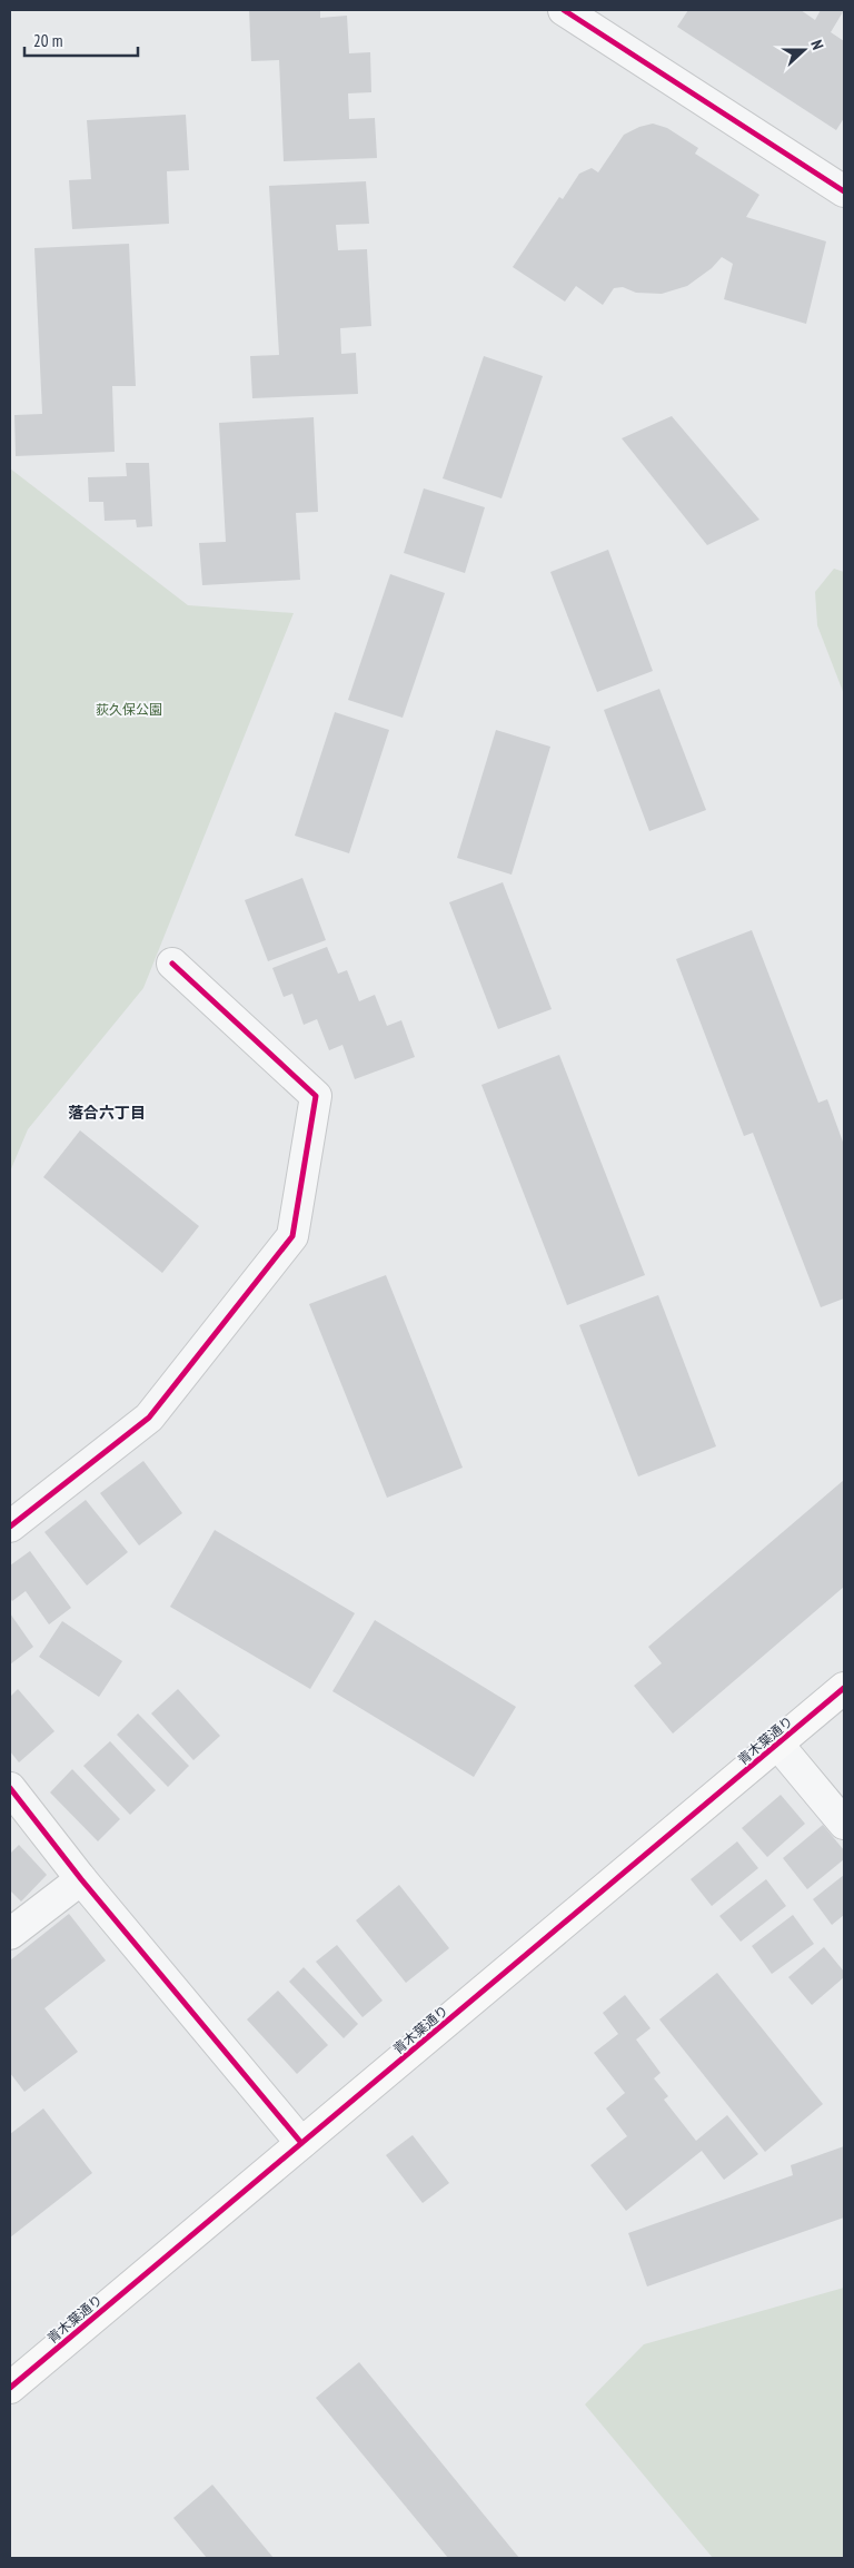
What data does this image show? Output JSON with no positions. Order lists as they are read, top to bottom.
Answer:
{
  "streets": {
    "street": ["青木葉通り"]
  },
  "districts": ["落合六丁目"],
  "parks": ["荻久保公園"],
  "scale_bar": "20 m",
  "north": "right"
}
